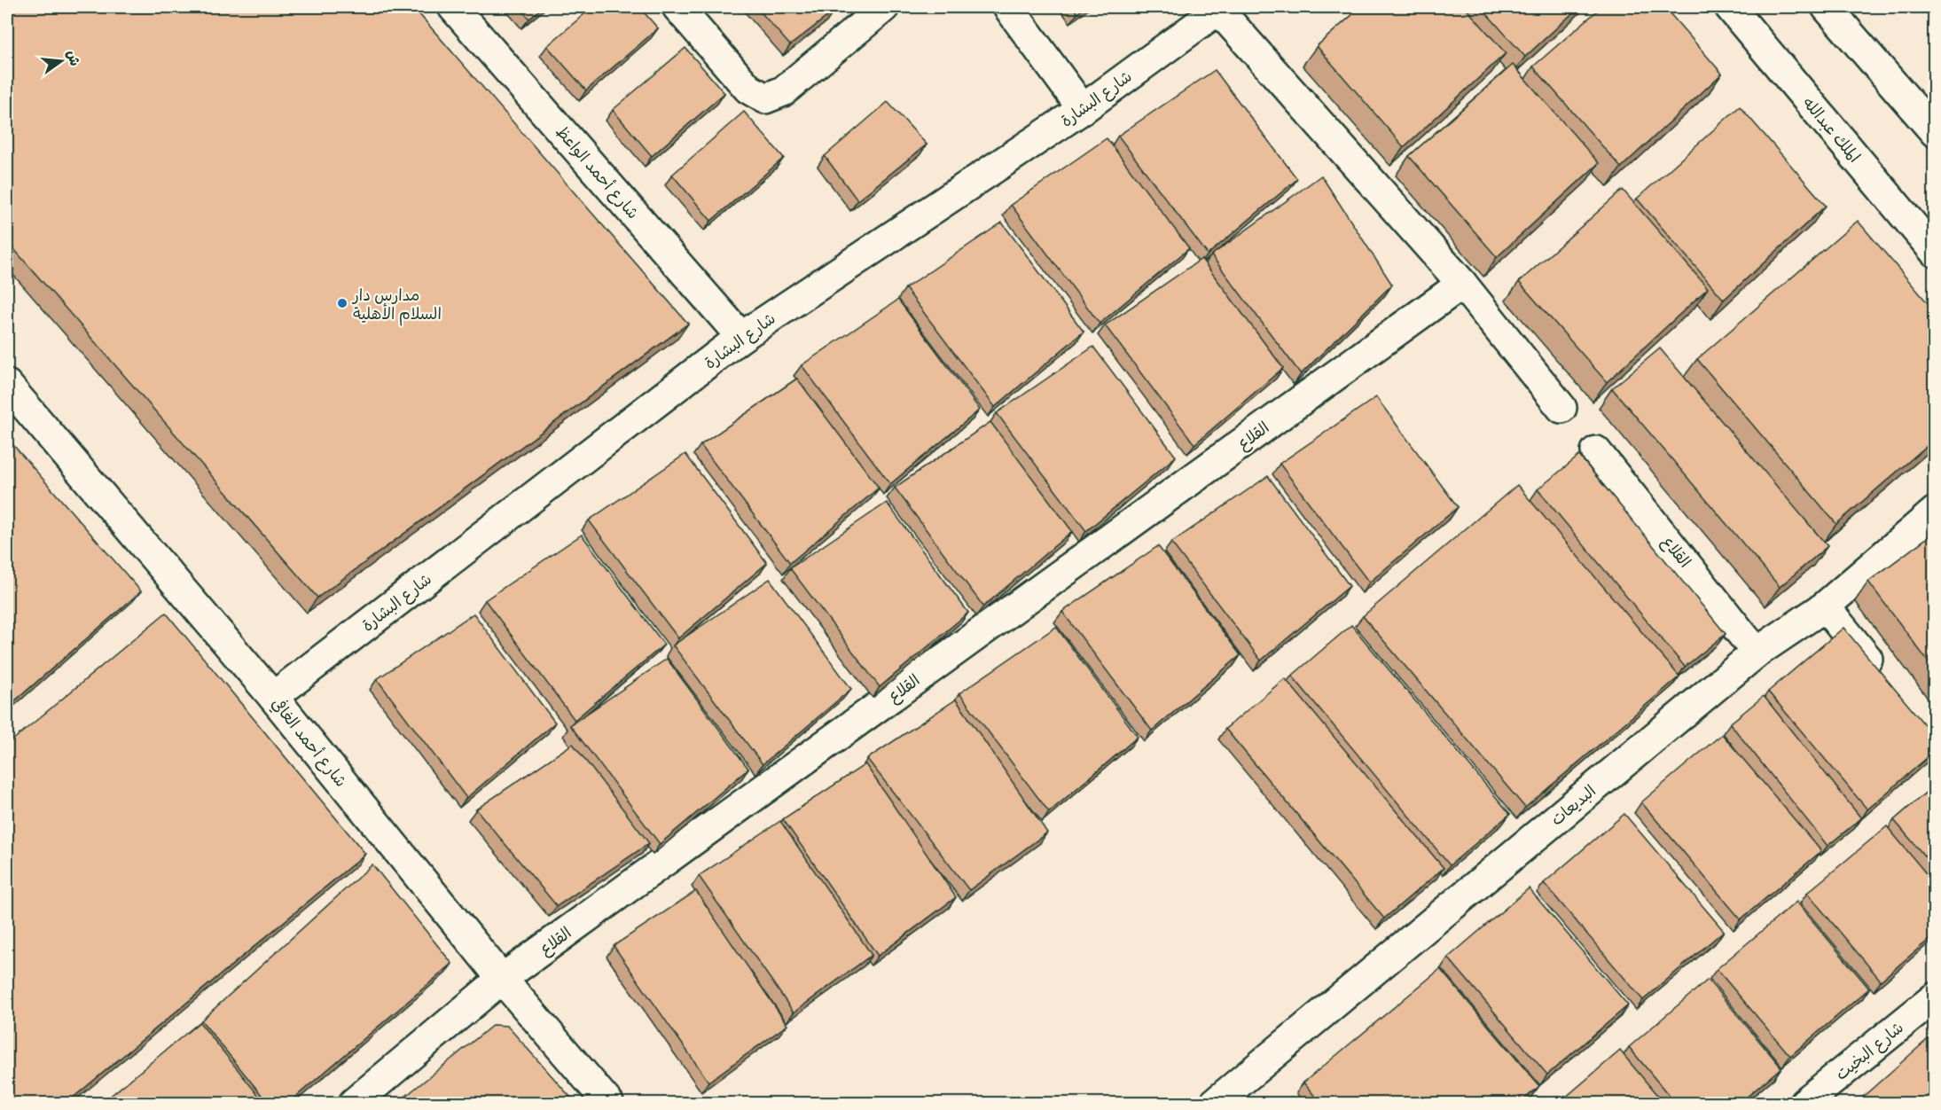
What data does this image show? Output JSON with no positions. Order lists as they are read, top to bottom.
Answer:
{
  "streets": {
    "main road": [
      "شارع البشارة",
      "الملك عبدالله",
      "شارع أحمد الواعظ",
      "القلاع",
      "شارع أحمد الغافي",
      "البديعات",
      "شارع البخيت"
    ]
  },
  "crossings": [
    ["شارع البشارة", "شارع أحمد الواعظ"],
    ["شارع البشارة", "شارع أحمد الغافي"],
    ["القلاع", "شارع أحمد الغافي"],
    ["القلاع", "البديعات"]
  ],
  "places": ["مدارس دار السلام الأهلية"],
  "north": "right"
}
